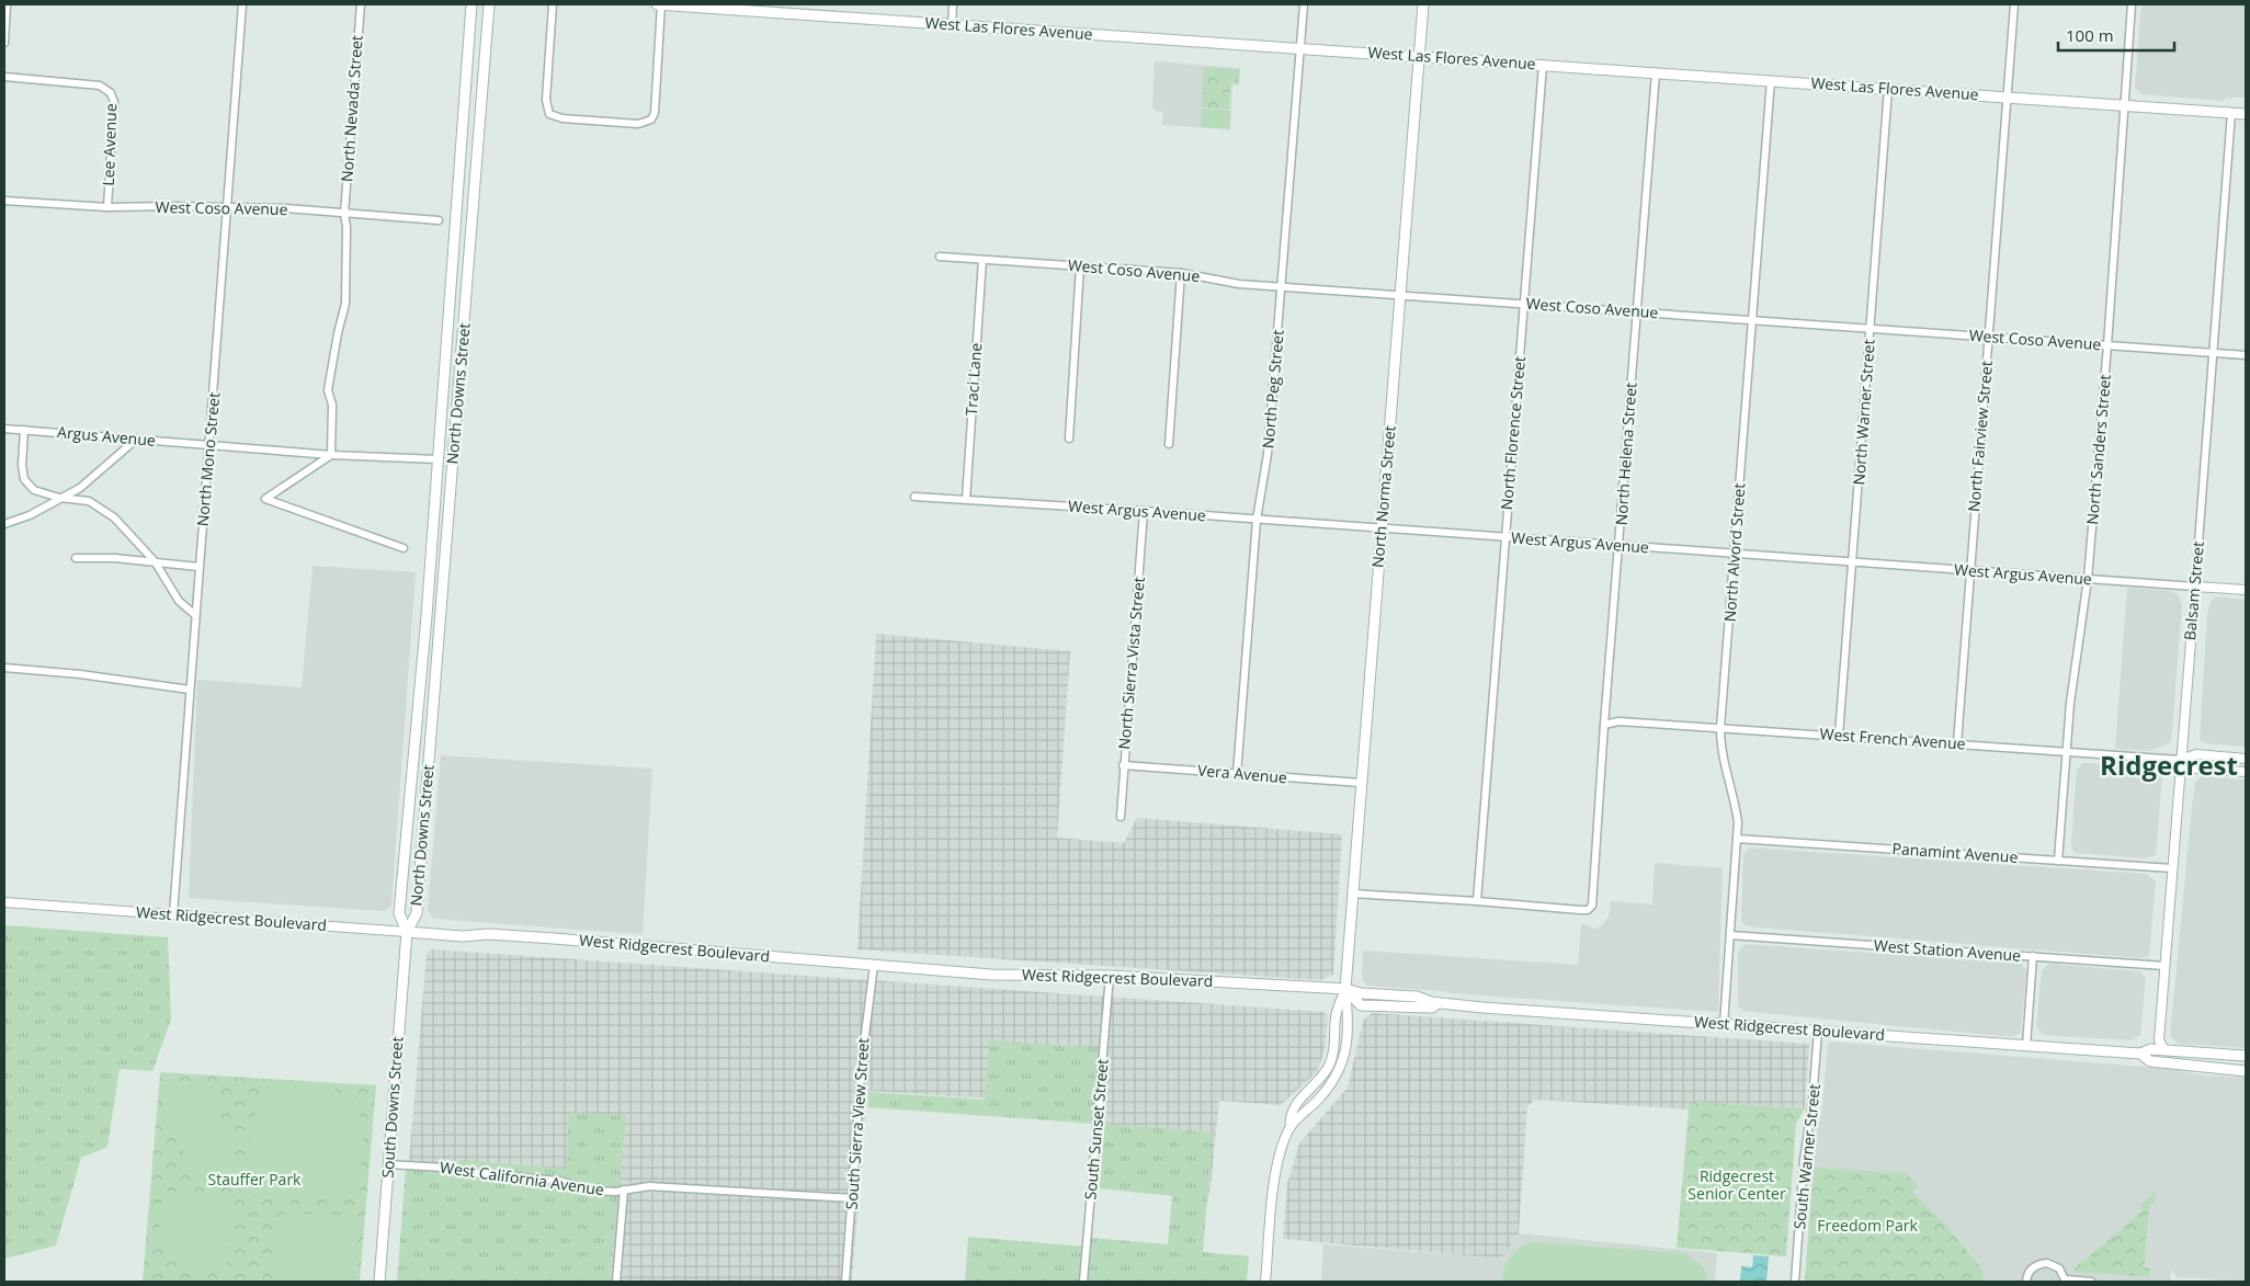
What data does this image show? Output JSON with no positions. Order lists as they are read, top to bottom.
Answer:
{
  "streets": {
    "main road": [
      "West Las Flores Avenue",
      "North Downs Street",
      "North Norma Street",
      "West Ridgecrest Boulevard",
      "South Downs Street"
    ],
    "street": [
      "North Nevada Street",
      "Lee Avenue",
      "West Coso Avenue",
      "Traci Lane",
      "North Peg Street",
      "North Warner Street",
      "North Florence Street",
      "Argus Avenue",
      "North Fairview Street",
      "North Sanders Street",
      "North Helena Street",
      "North Mono Street",
      "West Argus Avenue",
      "North Alvord Street",
      "Balsam Street",
      "North Sierra Vista Street",
      "West French Avenue",
      "Vera Avenue",
      "Panamint Avenue",
      "West Station Avenue",
      "South Sierra View Street",
      "South Sunset Street",
      "South Warner Street",
      "West California Avenue"
    ]
  },
  "crossings": [
    ["West Las Flores Avenue", "North Peg Street"],
    ["West Las Flores Avenue", "North Warner Street"],
    ["West Las Flores Avenue", "North Florence Street"],
    ["West Las Flores Avenue", "North Fairview Street"],
    ["West Las Flores Avenue", "North Sanders Street"],
    ["West Las Flores Avenue", "North Helena Street"],
    ["West Las Flores Avenue", "North Norma Street"],
    ["West Las Flores Avenue", "North Alvord Street"],
    ["West Las Flores Avenue", "Balsam Street"],
    ["North Nevada Street", "West Coso Avenue"],
    ["North Nevada Street", "Argus Avenue"],
    ["Lee Avenue", "West Coso Avenue"],
    ["West Coso Avenue", "Traci Lane"],
    ["West Coso Avenue", "North Peg Street"],
    ["West Coso Avenue", "North Warner Street"],
    ["West Coso Avenue", "North Florence Street"],
    ["West Coso Avenue", "North Fairview Street"],
    ["West Coso Avenue", "North Sanders Street"],
    ["West Coso Avenue", "North Helena Street"],
    ["West Coso Avenue", "North Mono Street"],
    ["West Coso Avenue", "North Norma Street"],
    ["West Coso Avenue", "North Alvord Street"],
    ["West Coso Avenue", "Balsam Street"],
    ["Traci Lane", "West Argus Avenue"],
    ["North Peg Street", "West Argus Avenue"],
    ["North Peg Street", "Vera Avenue"],
    ["North Downs Street", "Argus Avenue"],
    ["North Downs Street", "West Ridgecrest Boulevard"],
    ["North Downs Street", "South Downs Street"],
    ["North Warner Street", "West Argus Avenue"],
    ["North Warner Street", "West French Avenue"],
    ["North Florence Street", "North Helena Street"],
    ["North Florence Street", "West Argus Avenue"],
    ["Argus Avenue", "North Mono Street"],
    ["North Fairview Street", "West Argus Avenue"],
    ["North Fairview Street", "West French Avenue"],
    ["North Sanders Street", "West Argus Avenue"],
    ["North Sanders Street", "West French Avenue"],
    ["North Sanders Street", "Panamint Avenue"],
    ["North Helena Street", "West Argus Avenue"],
    ["North Helena Street", "West French Avenue"],
    ["North Mono Street", "West Ridgecrest Boulevard"],
    ["North Norma Street", "West Argus Avenue"],
    ["North Norma Street", "Vera Avenue"],
    ["North Norma Street", "West Ridgecrest Boulevard"],
    ["West Argus Avenue", "North Alvord Street"],
    ["West Argus Avenue", "Balsam Street"],
    ["West Argus Avenue", "North Sierra Vista Street"],
    ["North Alvord Street", "West French Avenue"],
    ["North Alvord Street", "Panamint Avenue"],
    ["North Alvord Street", "West Ridgecrest Boulevard"],
    ["North Alvord Street", "West Station Avenue"],
    ["Balsam Street", "West French Avenue"],
    ["Balsam Street", "Panamint Avenue"],
    ["Balsam Street", "West Ridgecrest Boulevard"],
    ["Balsam Street", "West Station Avenue"],
    ["North Sierra Vista Street", "Vera Avenue"],
    ["West Ridgecrest Boulevard", "South Downs Street"],
    ["West Ridgecrest Boulevard", "South Sierra View Street"],
    ["West Ridgecrest Boulevard", "South Sunset Street"],
    ["West Ridgecrest Boulevard", "South Warner Street"],
    ["South Downs Street", "West California Avenue"],
    ["South Sierra View Street", "West California Avenue"]
  ],
  "districts": ["Ridgecrest"],
  "parks": ["Ridgecrest Senior Center", "Stauffer Park", "Freedom Park"],
  "scale_bar": "100 m"
}
